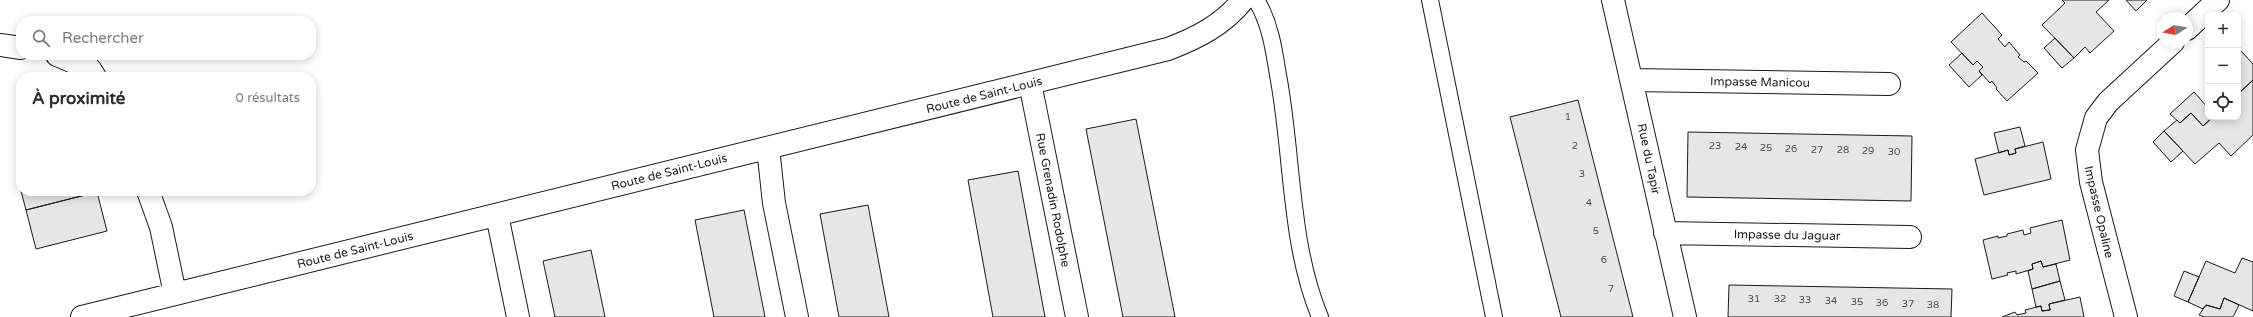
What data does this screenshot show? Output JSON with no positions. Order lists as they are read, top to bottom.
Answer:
{
  "streets": {
    "street": [
      "Impasse Manicou",
      "Route de Saint-Louis",
      "Rue du Tapir",
      "Rue Grenadin Rodolphe",
      "Impasse Opaline",
      "Impasse du Jaguar"
    ]
  },
  "crossings": [
    ["Impasse Manicou", "Rue du Tapir"],
    ["Route de Saint-Louis", "Rue Grenadin Rodolphe"],
    ["Rue du Tapir", "Impasse du Jaguar"]
  ],
  "house_numbers": [
    "1",
    "2",
    "23",
    "24",
    "25",
    "26",
    "27",
    "28",
    "29",
    "30",
    "3",
    "4",
    "5",
    "6",
    "7",
    "31",
    "32",
    "33",
    "34",
    "35",
    "36",
    "37",
    "38"
  ],
  "north": "left",
  "page": {
    "map_buttons": ["+", "−"],
    "search": "Rechercher",
    "heading": ["À proximité", "0 résultats"]
  }
}
